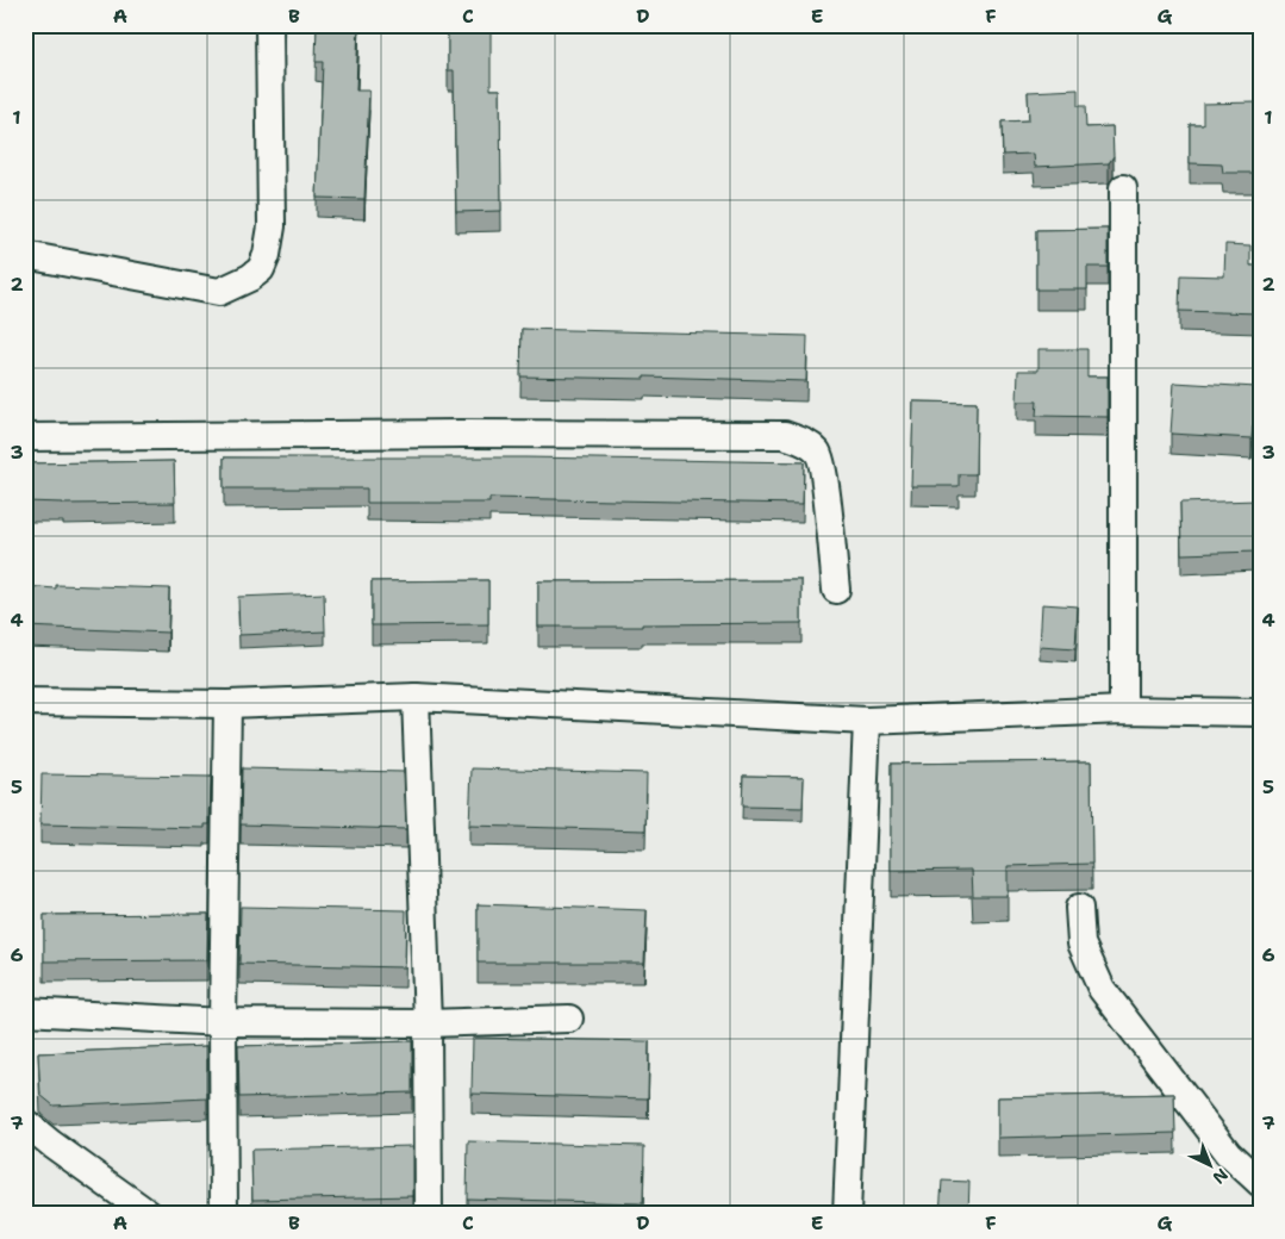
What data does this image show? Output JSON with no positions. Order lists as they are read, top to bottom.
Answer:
{
  "north": "bottom right",
  "grid": {
    "columns": [
      "A",
      "B",
      "C",
      "D",
      "E",
      "F",
      "G"
    ],
    "rows": [
      "1",
      "2",
      "3",
      "4",
      "5",
      "6",
      "7"
    ]
  }
}
